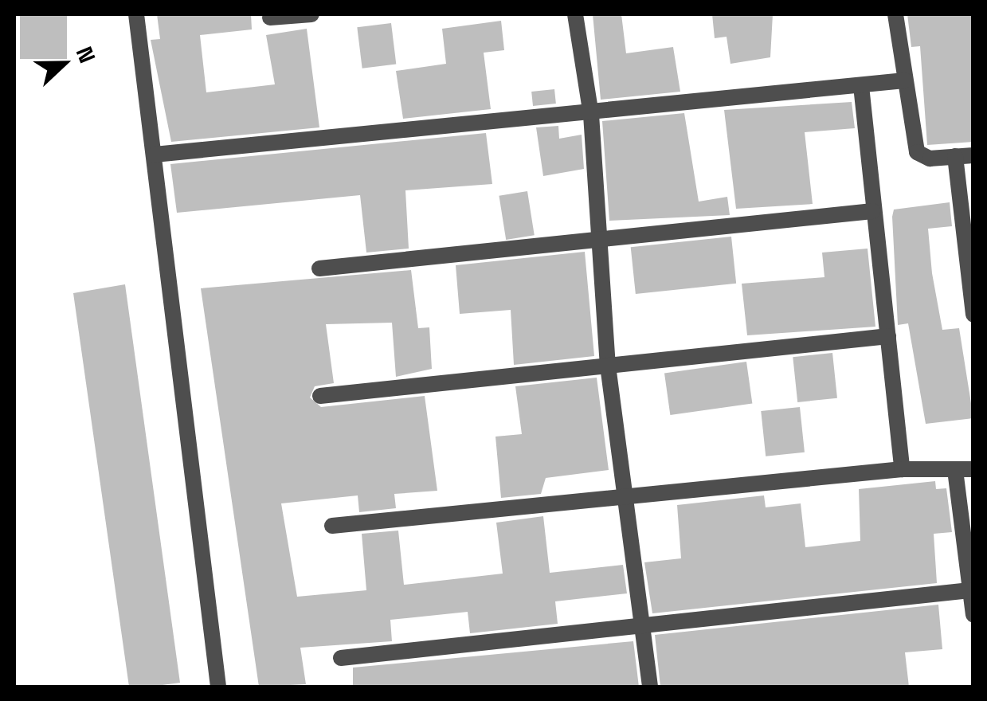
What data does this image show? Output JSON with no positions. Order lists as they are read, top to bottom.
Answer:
{
  "north": "right"
}
